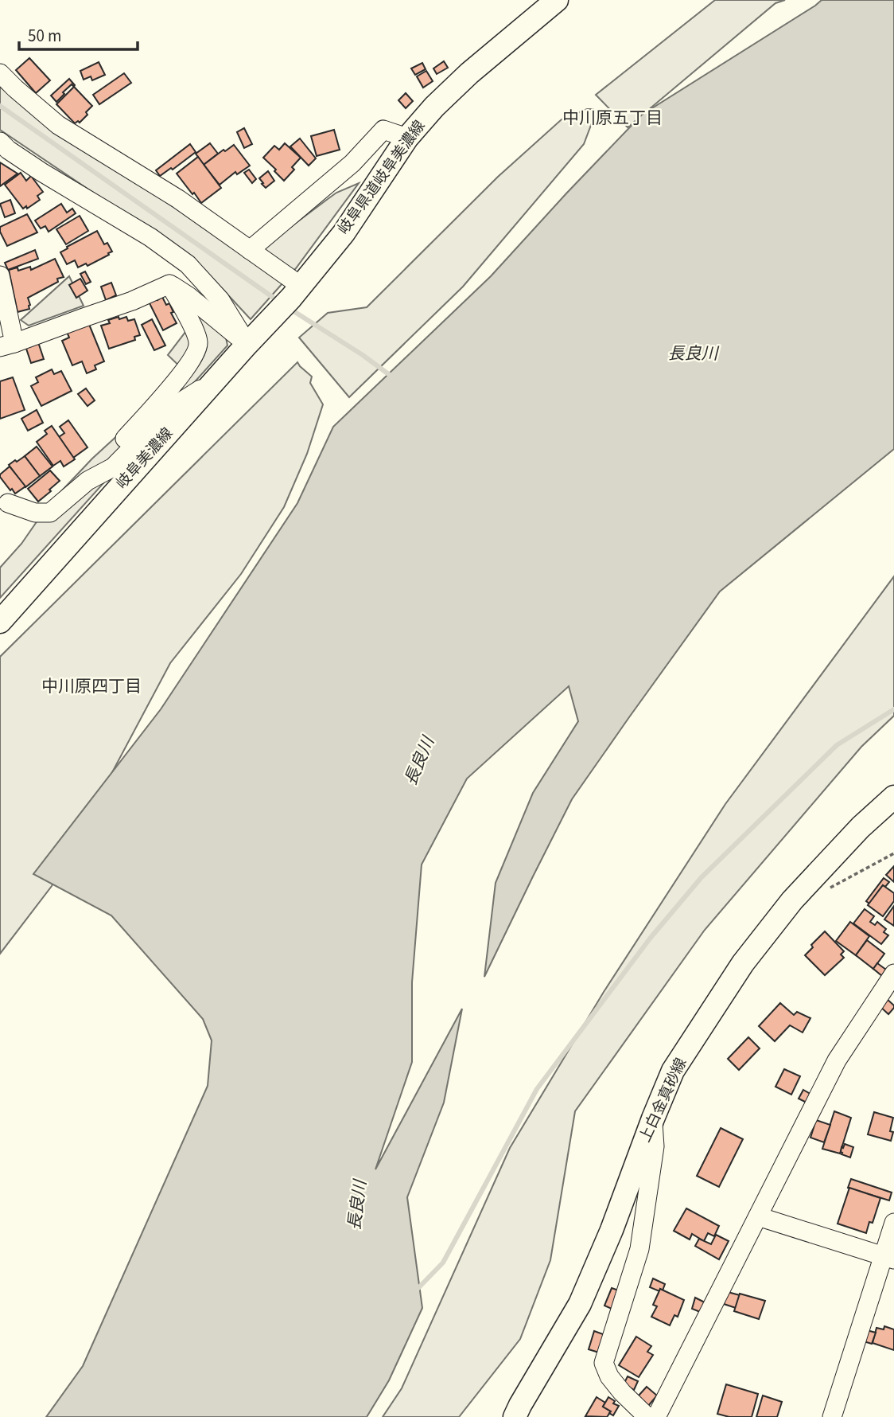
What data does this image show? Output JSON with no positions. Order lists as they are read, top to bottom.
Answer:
{
  "streets": {
    "main road": ["岐阜県道岐阜美濃線", "岐阜美濃線", "上白金真砂線"]
  },
  "crossings": [
    ["岐阜県道岐阜美濃線", "岐阜美濃線"]
  ],
  "districts": ["中川原五丁目", "中川原四丁目"],
  "water": ["長良川"],
  "scale_bar": "50 m"
}
